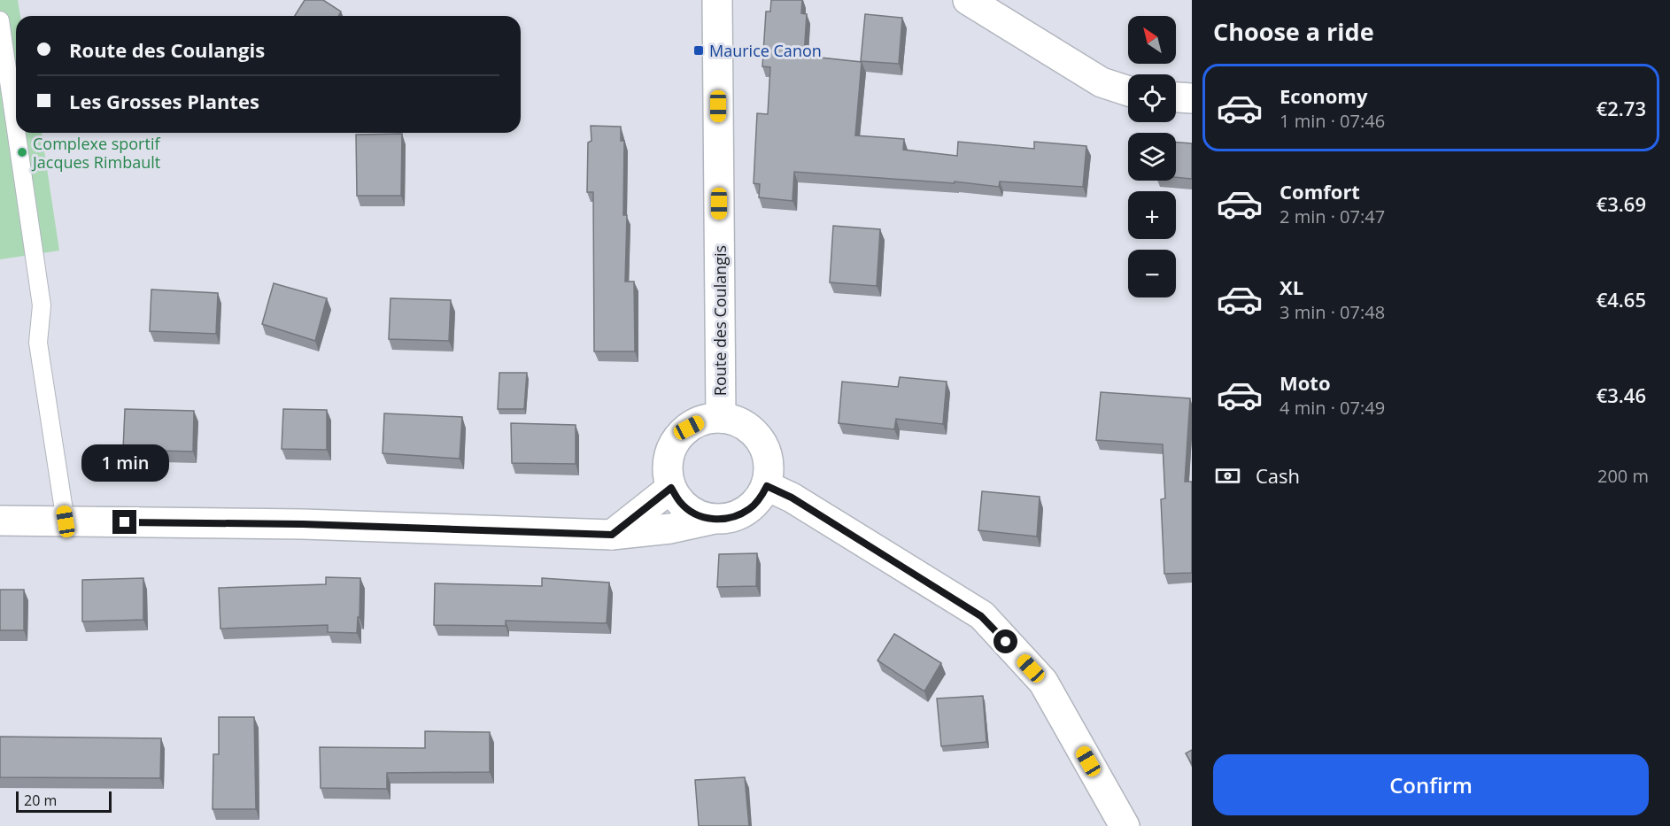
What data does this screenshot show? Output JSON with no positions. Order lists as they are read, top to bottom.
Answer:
{
  "streets": {
    "street": ["Route des Coulangis"]
  },
  "places": {
    "transit": ["Maurice Canon"],
    "other": ["Complexe sportif Jacques Rimbault"]
  },
  "scale_bar": "20 m",
  "north": "top left",
  "page": {
    "heading": "Choose a ride",
    "map_buttons": ["+", "−"],
    "banner": ["Route des Coulangis", "Les Grosses Plantes"],
    "list": [
      {
        "name": "Economy",
        "note": "1 min · 07:46",
        "value": "€2.73"
      },
      {
        "name": "Comfort",
        "note": "2 min · 07:47",
        "value": "€3.69"
      },
      {
        "name": "XL",
        "note": "3 min · 07:48",
        "value": "€4.65"
      },
      {
        "name": "Moto",
        "note": "4 min · 07:49",
        "value": "€3.46"
      }
    ],
    "bubble": "1 min",
    "pay": ["Cash", "200 m"],
    "buttons": "Confirm",
    "scale": "20 m"
  }
}
